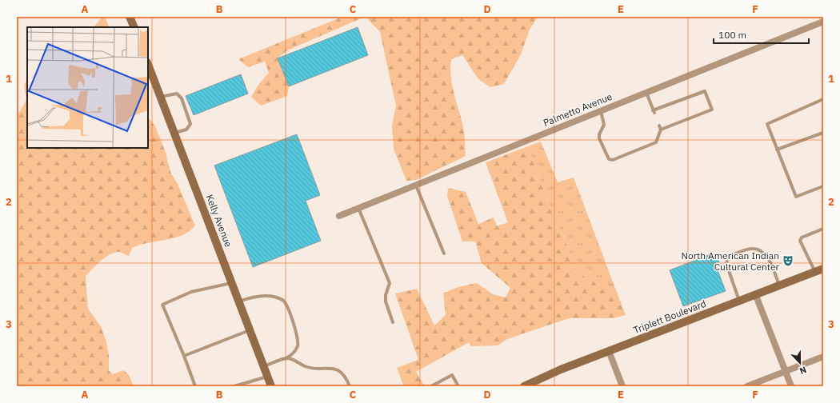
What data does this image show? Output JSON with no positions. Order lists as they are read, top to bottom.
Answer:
{
  "streets": {
    "main road": ["Kelly Avenue", "Triplett Boulevard"],
    "street": ["Palmetto Avenue"]
  },
  "places": {
    "theatre": ["North American Indian Cultural Center"]
  },
  "scale_bar": "100 m",
  "north": "bottom",
  "grid": {
    "columns": [
      "A",
      "B",
      "C",
      "D",
      "E",
      "F"
    ],
    "rows": ["1", "2", "3"]
  }
}
